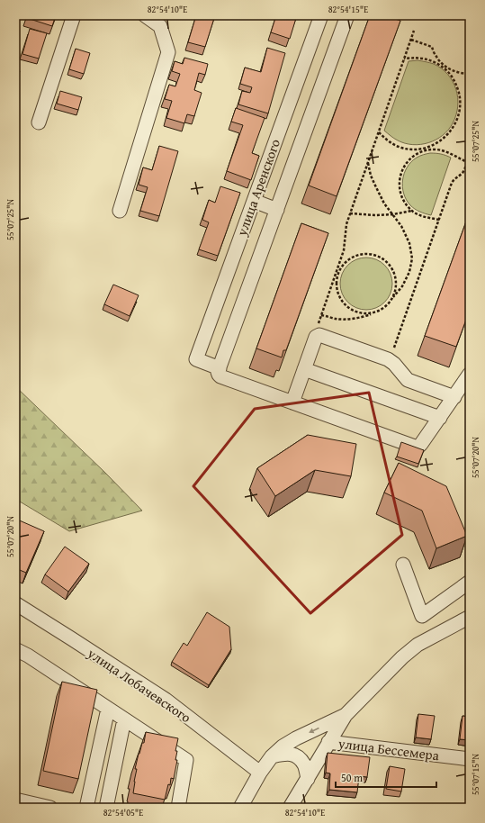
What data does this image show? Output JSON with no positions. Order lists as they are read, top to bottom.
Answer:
{
  "streets": {
    "street": ["улица Аренского", "улица Лобачевского", "улица Бессемера"]
  },
  "scale_bar": "50 m",
  "coordinates": [
    "82°54'10\"E",
    "82°54'15\"E",
    "55°07'25\"N",
    "55°07'20\"N",
    "55°07'15\"N",
    "82°54'05\"E"
  ]
}
